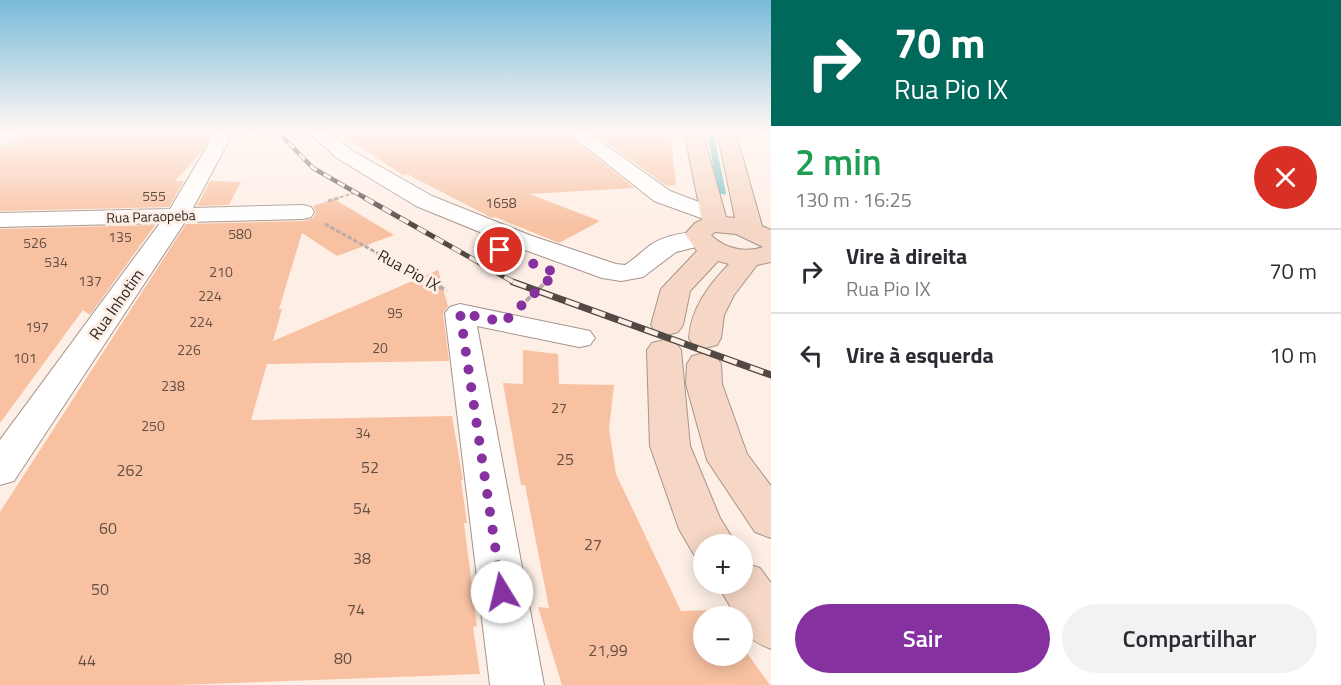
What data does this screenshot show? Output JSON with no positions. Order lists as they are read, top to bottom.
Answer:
{
  "streets": {
    "street": ["Rua Paraopeba", "Rua Inhotim"],
    "path": ["Rua Pio IX"]
  },
  "crossings": [
    ["Rua Paraopeba", "Rua Pio IX"],
    ["Rua Paraopeba", "Rua Inhotim"]
  ],
  "house_numbers": [
    "555",
    "1658",
    "580",
    "135",
    "526",
    "534",
    "210",
    "137",
    "224",
    "95",
    "224",
    "197",
    "20",
    "226",
    "101",
    "238",
    "27",
    "250",
    "34",
    "25",
    "52",
    "262",
    "54",
    "60",
    "27",
    "38",
    "50",
    "74",
    "21,99",
    "80",
    "44"
  ],
  "page": {
    "turn": ["70 m", "Rua Pio IX"],
    "heading": ["2 min", "130 m · 16:25"],
    "list": [
      {
        "name": "Vire à direita",
        "note": "Rua Pio IX",
        "value": "70 m"
      },
      {
        "name": "Vire à esquerda",
        "value": "10 m"
      }
    ],
    "map_buttons": ["+", "−"],
    "buttons": ["Sair", "Compartilhar"]
  }
}
